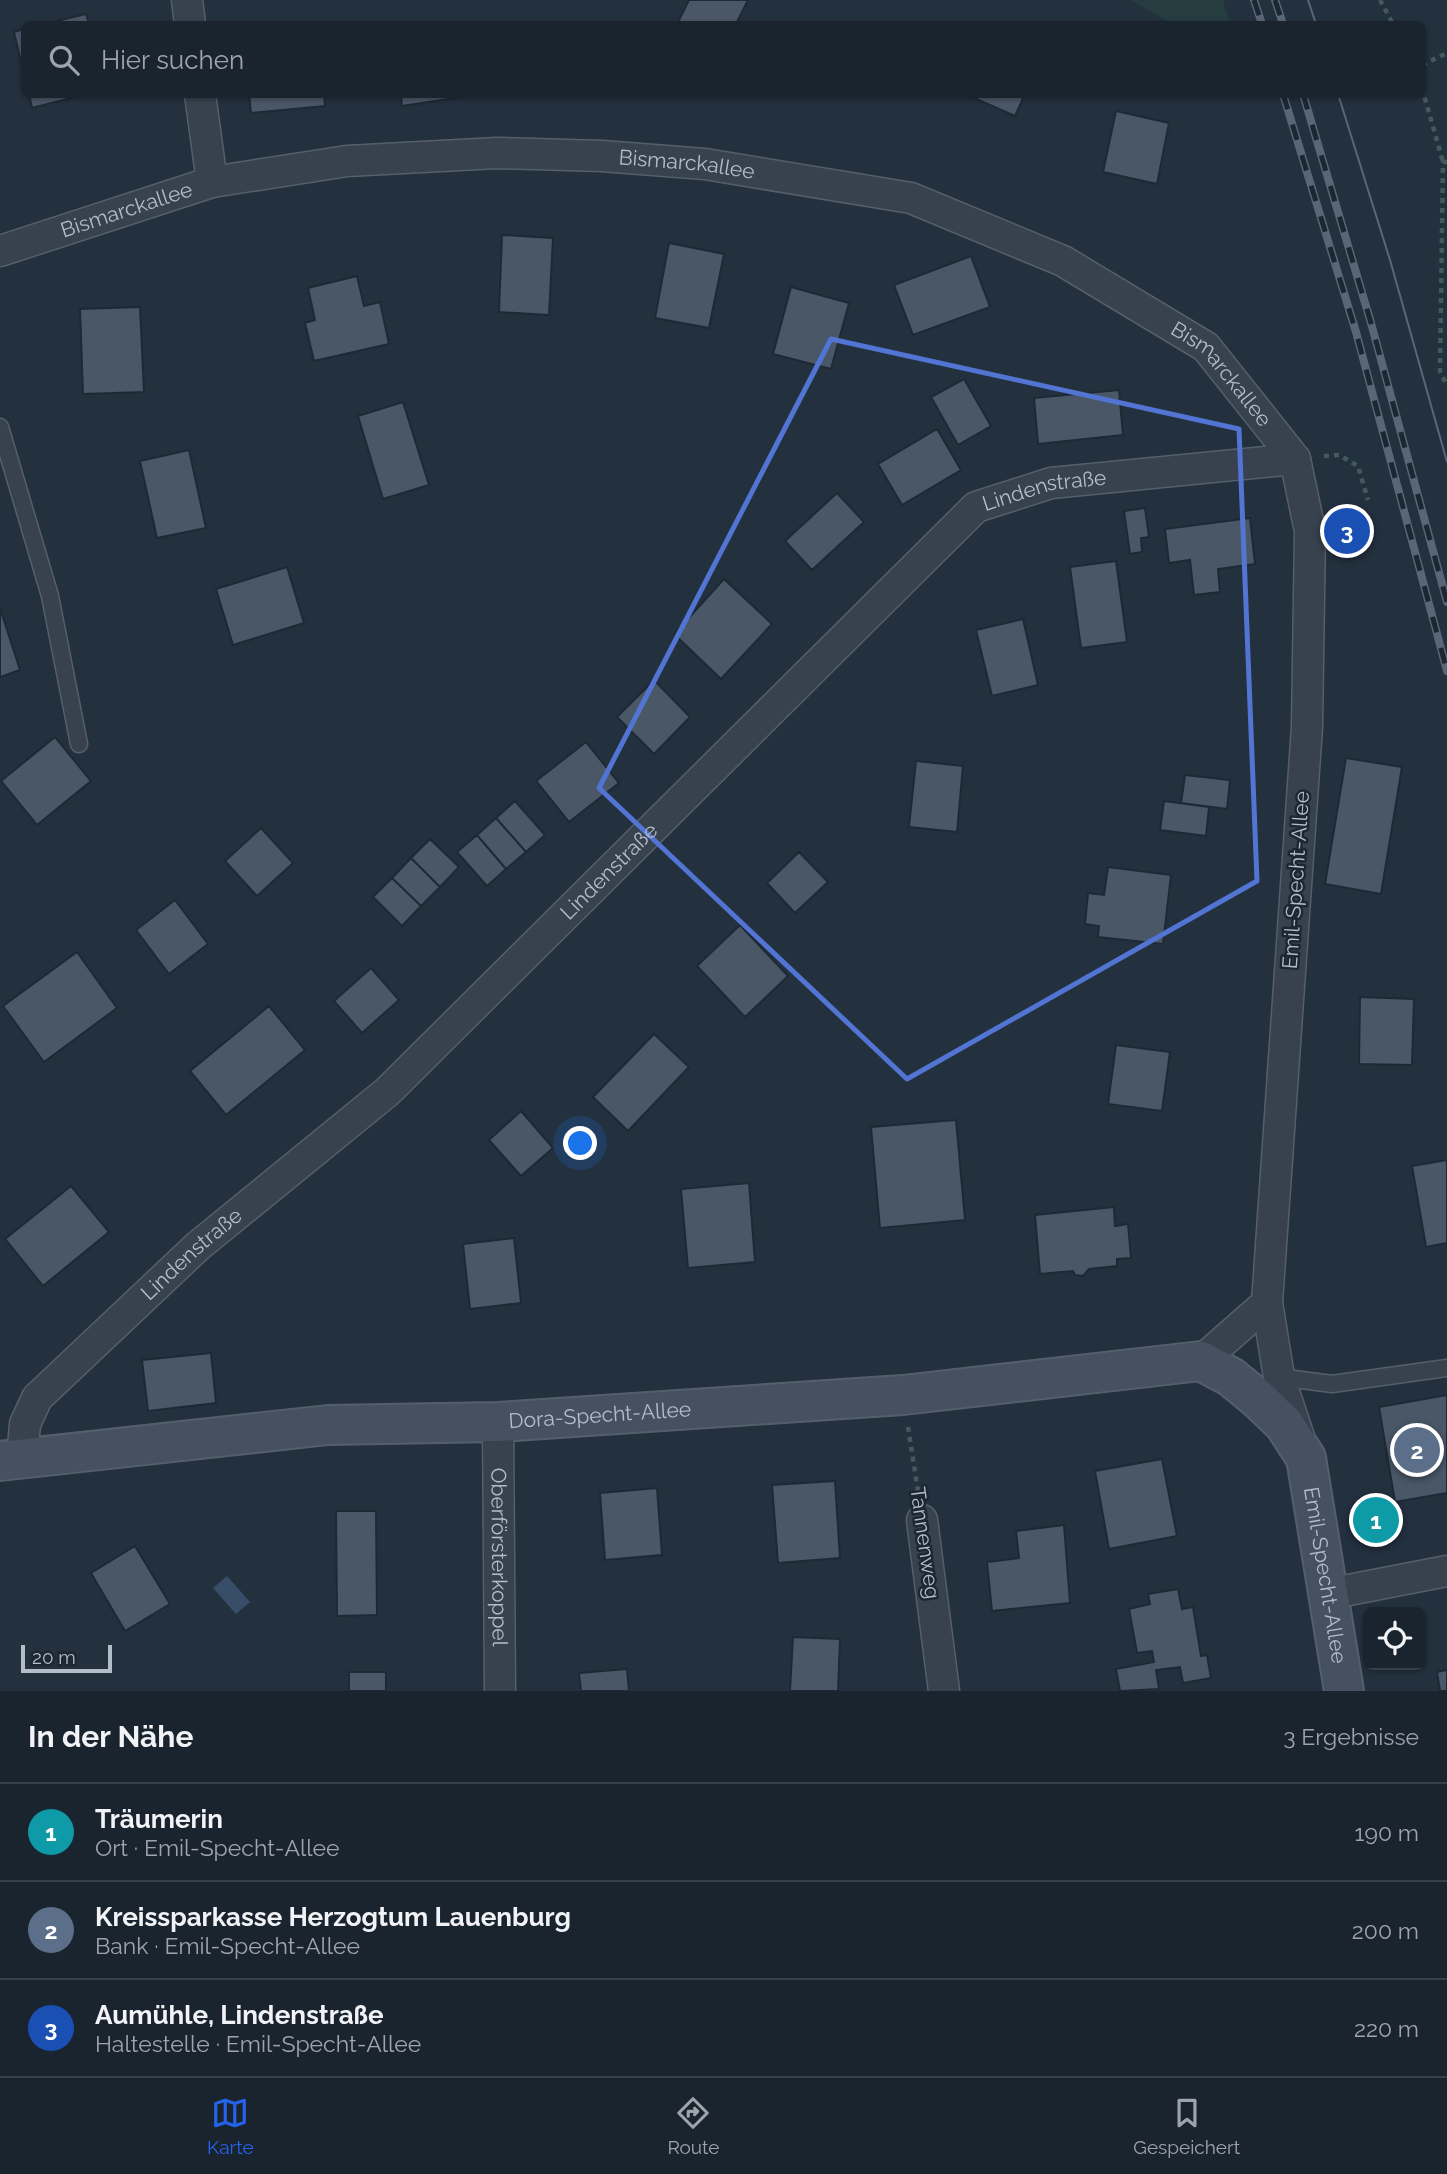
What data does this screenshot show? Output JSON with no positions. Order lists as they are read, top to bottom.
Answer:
{
  "streets": {
    "street": [
      "Bismarckallee",
      "Lindenstraße",
      "Emil-Specht-Allee",
      "Dora-Specht-Allee",
      "Tannenweg",
      "Oberförsterkoppel"
    ]
  },
  "crossings": [
    ["Bismarckallee", "Lindenstraße"],
    ["Bismarckallee", "Emil-Specht-Allee"],
    ["Lindenstraße", "Emil-Specht-Allee"],
    ["Lindenstraße", "Dora-Specht-Allee"],
    ["Emil-Specht-Allee", "Dora-Specht-Allee"],
    ["Dora-Specht-Allee", "Tannenweg"],
    ["Dora-Specht-Allee", "Oberförsterkoppel"]
  ],
  "scale_bar": "20 m",
  "page": {
    "search": "Hier suchen",
    "pins": ["3", "2", "1"],
    "scale": "20 m",
    "heading": ["In der Nähe", "3 Ergebnisse"],
    "list": [
      {
        "mark": "1",
        "name": "Träumerin",
        "note": "Ort · Emil-Specht-Allee",
        "value": "190 m"
      },
      {
        "mark": "2",
        "name": "Kreissparkasse Herzogtum Lauenburg",
        "note": "Bank · Emil-Specht-Allee",
        "value": "200 m"
      },
      {
        "mark": "3",
        "name": "Aumühle, Lindenstraße",
        "note": "Haltestelle · Emil-Specht-Allee",
        "value": "220 m"
      }
    ],
    "nav": ["Karte", "Route", "Gespeichert"]
  }
}
